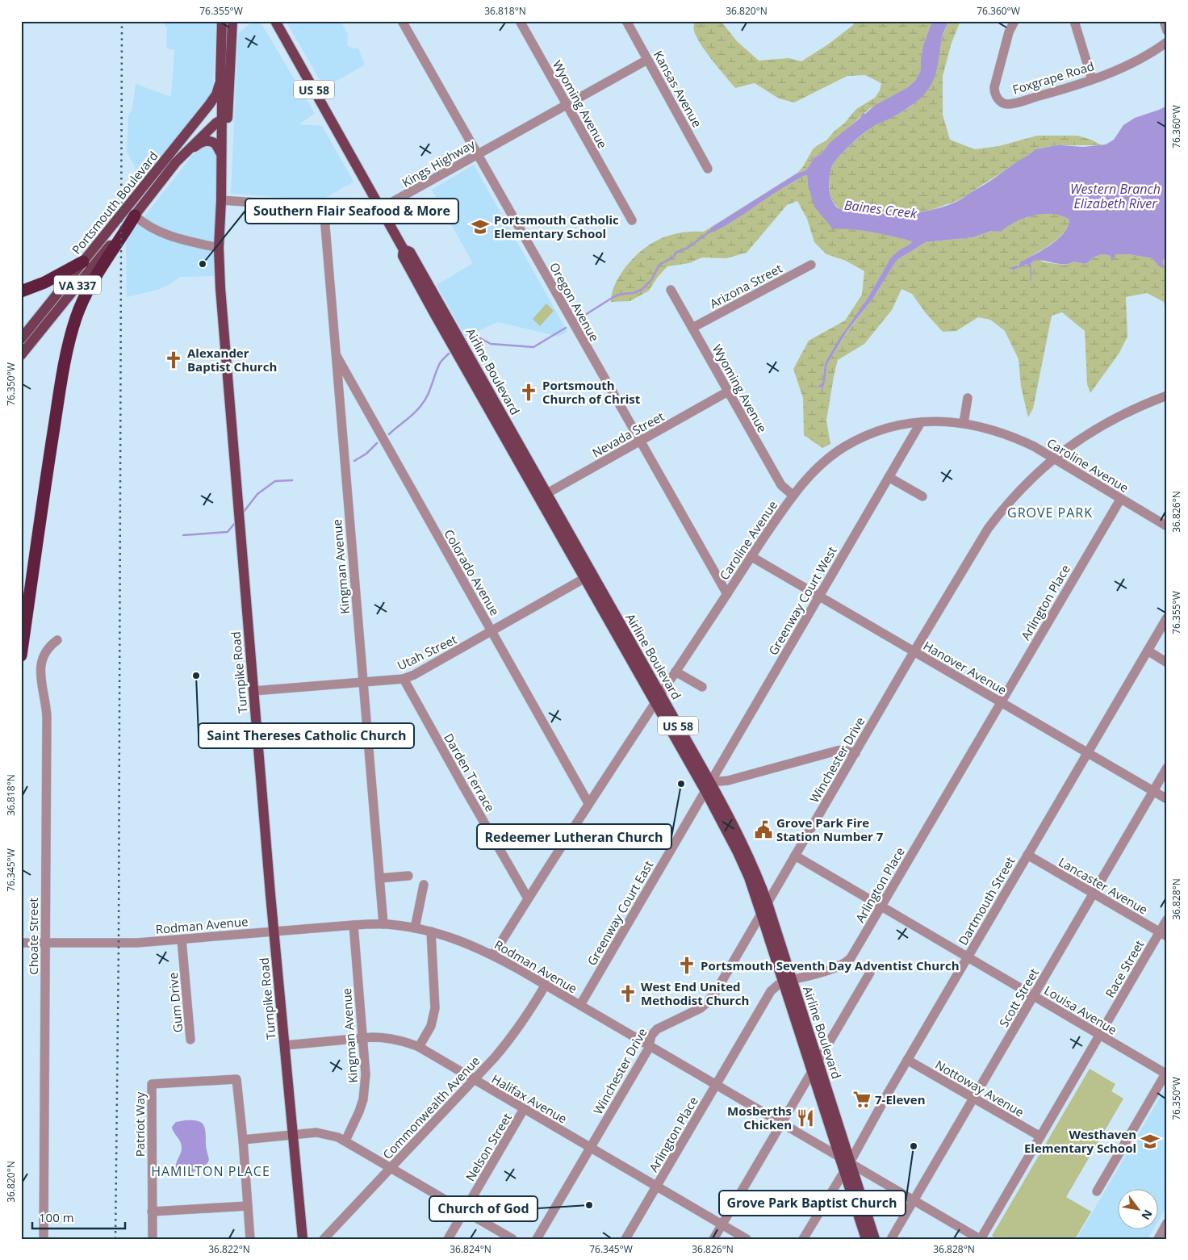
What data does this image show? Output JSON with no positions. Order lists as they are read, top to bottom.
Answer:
{
  "streets": {
    "main road": [
      "US 58",
      "Portsmouth Boulevard",
      "VA 337",
      "Airline Boulevard",
      "Turnpike Road"
    ],
    "street": [
      "Foxgrape Road",
      "Kansas Avenue",
      "Wyoming Avenue",
      "Kings Highway",
      "Arizona Street",
      "Oregon Avenue",
      "Nevada Street",
      "Caroline Avenue",
      "Kingman Avenue",
      "Colorado Avenue",
      "Greenway Court West",
      "Arlington Place",
      "Utah Street",
      "Hanover Avenue",
      "Winchester Drive",
      "Darden Terrace",
      "Lancaster Avenue",
      "Dartmouth Street",
      "Greenway Court East",
      "Rodman Avenue",
      "Choate Street",
      "Race Street",
      "Scott Street",
      "Gum Drive",
      "Louisa Avenue",
      "Nottoway Avenue",
      "Halifax Avenue",
      "Commonwealth Avenue",
      "Patriot Way",
      "Nelson Street"
    ]
  },
  "crossings": [
    ["Kansas Avenue", "Kings Highway"],
    ["Wyoming Avenue", "Kings Highway"],
    ["Wyoming Avenue", "Arizona Street"],
    ["Wyoming Avenue", "Nevada Street"],
    ["Wyoming Avenue", "Caroline Avenue"],
    ["Kings Highway", "Oregon Avenue"],
    ["Kings Highway", "Airline Boulevard"],
    ["Kings Highway", "Kingman Avenue"],
    ["Kings Highway", "Turnpike Road"],
    ["Portsmouth Boulevard", "Turnpike Road"],
    ["Oregon Avenue", "Nevada Street"],
    ["Oregon Avenue", "Caroline Avenue"],
    ["Airline Boulevard", "Nevada Street"],
    ["Airline Boulevard", "Caroline Avenue"],
    ["Airline Boulevard", "Greenway Court West"],
    ["Airline Boulevard", "Arlington Place"],
    ["Airline Boulevard", "Utah Street"],
    ["Airline Boulevard", "Winchester Drive"],
    ["Airline Boulevard", "Dartmouth Street"],
    ["Airline Boulevard", "Greenway Court East"],
    ["Airline Boulevard", "Rodman Avenue"],
    ["Caroline Avenue", "Colorado Avenue"],
    ["Caroline Avenue", "Greenway Court West"],
    ["Caroline Avenue", "Arlington Place"],
    ["Caroline Avenue", "Hanover Avenue"],
    ["Caroline Avenue", "Winchester Drive"],
    ["Caroline Avenue", "Darden Terrace"],
    ["Caroline Avenue", "Rodman Avenue"],
    ["Kingman Avenue", "Colorado Avenue"],
    ["Kingman Avenue", "Utah Street"],
    ["Kingman Avenue", "Rodman Avenue"],
    ["Kingman Avenue", "Halifax Avenue"],
    ["Colorado Avenue", "Utah Street"],
    ["Greenway Court West", "Hanover Avenue"],
    ["Greenway Court West", "Greenway Court East"],
    ["Arlington Place", "Hanover Avenue"],
    ["Arlington Place", "Rodman Avenue"],
    ["Arlington Place", "Louisa Avenue"],
    ["Arlington Place", "Halifax Avenue"],
    ["Utah Street", "Turnpike Road"],
    ["Utah Street", "Darden Terrace"],
    ["Hanover Avenue", "Winchester Drive"],
    ["Hanover Avenue", "Dartmouth Street"],
    ["Hanover Avenue", "Scott Street"],
    ["Turnpike Road", "Rodman Avenue"],
    ["Turnpike Road", "Halifax Avenue"],
    ["Winchester Drive", "Rodman Avenue"],
    ["Winchester Drive", "Louisa Avenue"],
    ["Winchester Drive", "Halifax Avenue"],
    ["Lancaster Avenue", "Dartmouth Street"],
    ["Lancaster Avenue", "Race Street"],
    ["Lancaster Avenue", "Scott Street"],
    ["Dartmouth Street", "Louisa Avenue"],
    ["Dartmouth Street", "Nottoway Avenue"],
    ["Greenway Court East", "Rodman Avenue"],
    ["Rodman Avenue", "Choate Street"],
    ["Rodman Avenue", "Gum Drive"],
    ["Rodman Avenue", "Commonwealth Avenue"],
    ["Race Street", "Louisa Avenue"],
    ["Race Street", "Nottoway Avenue"],
    ["Scott Street", "Louisa Avenue"],
    ["Scott Street", "Nottoway Avenue"],
    ["Halifax Avenue", "Commonwealth Avenue"],
    ["Halifax Avenue", "Nelson Street"]
  ],
  "districts": ["GROVE PARK", "HAMILTON PLACE"],
  "water": ["Western Branch Elizabeth River", "Baines Creek"],
  "places": {
    "school or university": ["Portsmouth Catholic Elementary School", "Westhaven Elementary School"],
    "other": [
      "Southern Flair Seafood & More",
      "Saint Thereses Catholic Church",
      "Redeemer Lutheran Church",
      "Grove Park Baptist Church",
      "Church of God"
    ],
    "church": [
      "Alexander Baptist Church",
      "Portsmouth Church of Christ",
      "Portsmouth Seventh Day Adventist Church",
      "West End United Methodist Church"
    ],
    "public building": ["Grove Park Fire Station Number 7"],
    "supermarket": ["7-Eleven"],
    "restaurant": ["Mosberths Chicken"]
  },
  "scale_bar": "100 m",
  "north": "bottom right",
  "coordinates": [
    "76.355°W",
    "36.818°N",
    "36.820°N",
    "76.360°W",
    "76.350°W",
    "36.826°N",
    "76.345°W",
    "36.828°N",
    "36.822°N",
    "36.824°N"
  ]
}
